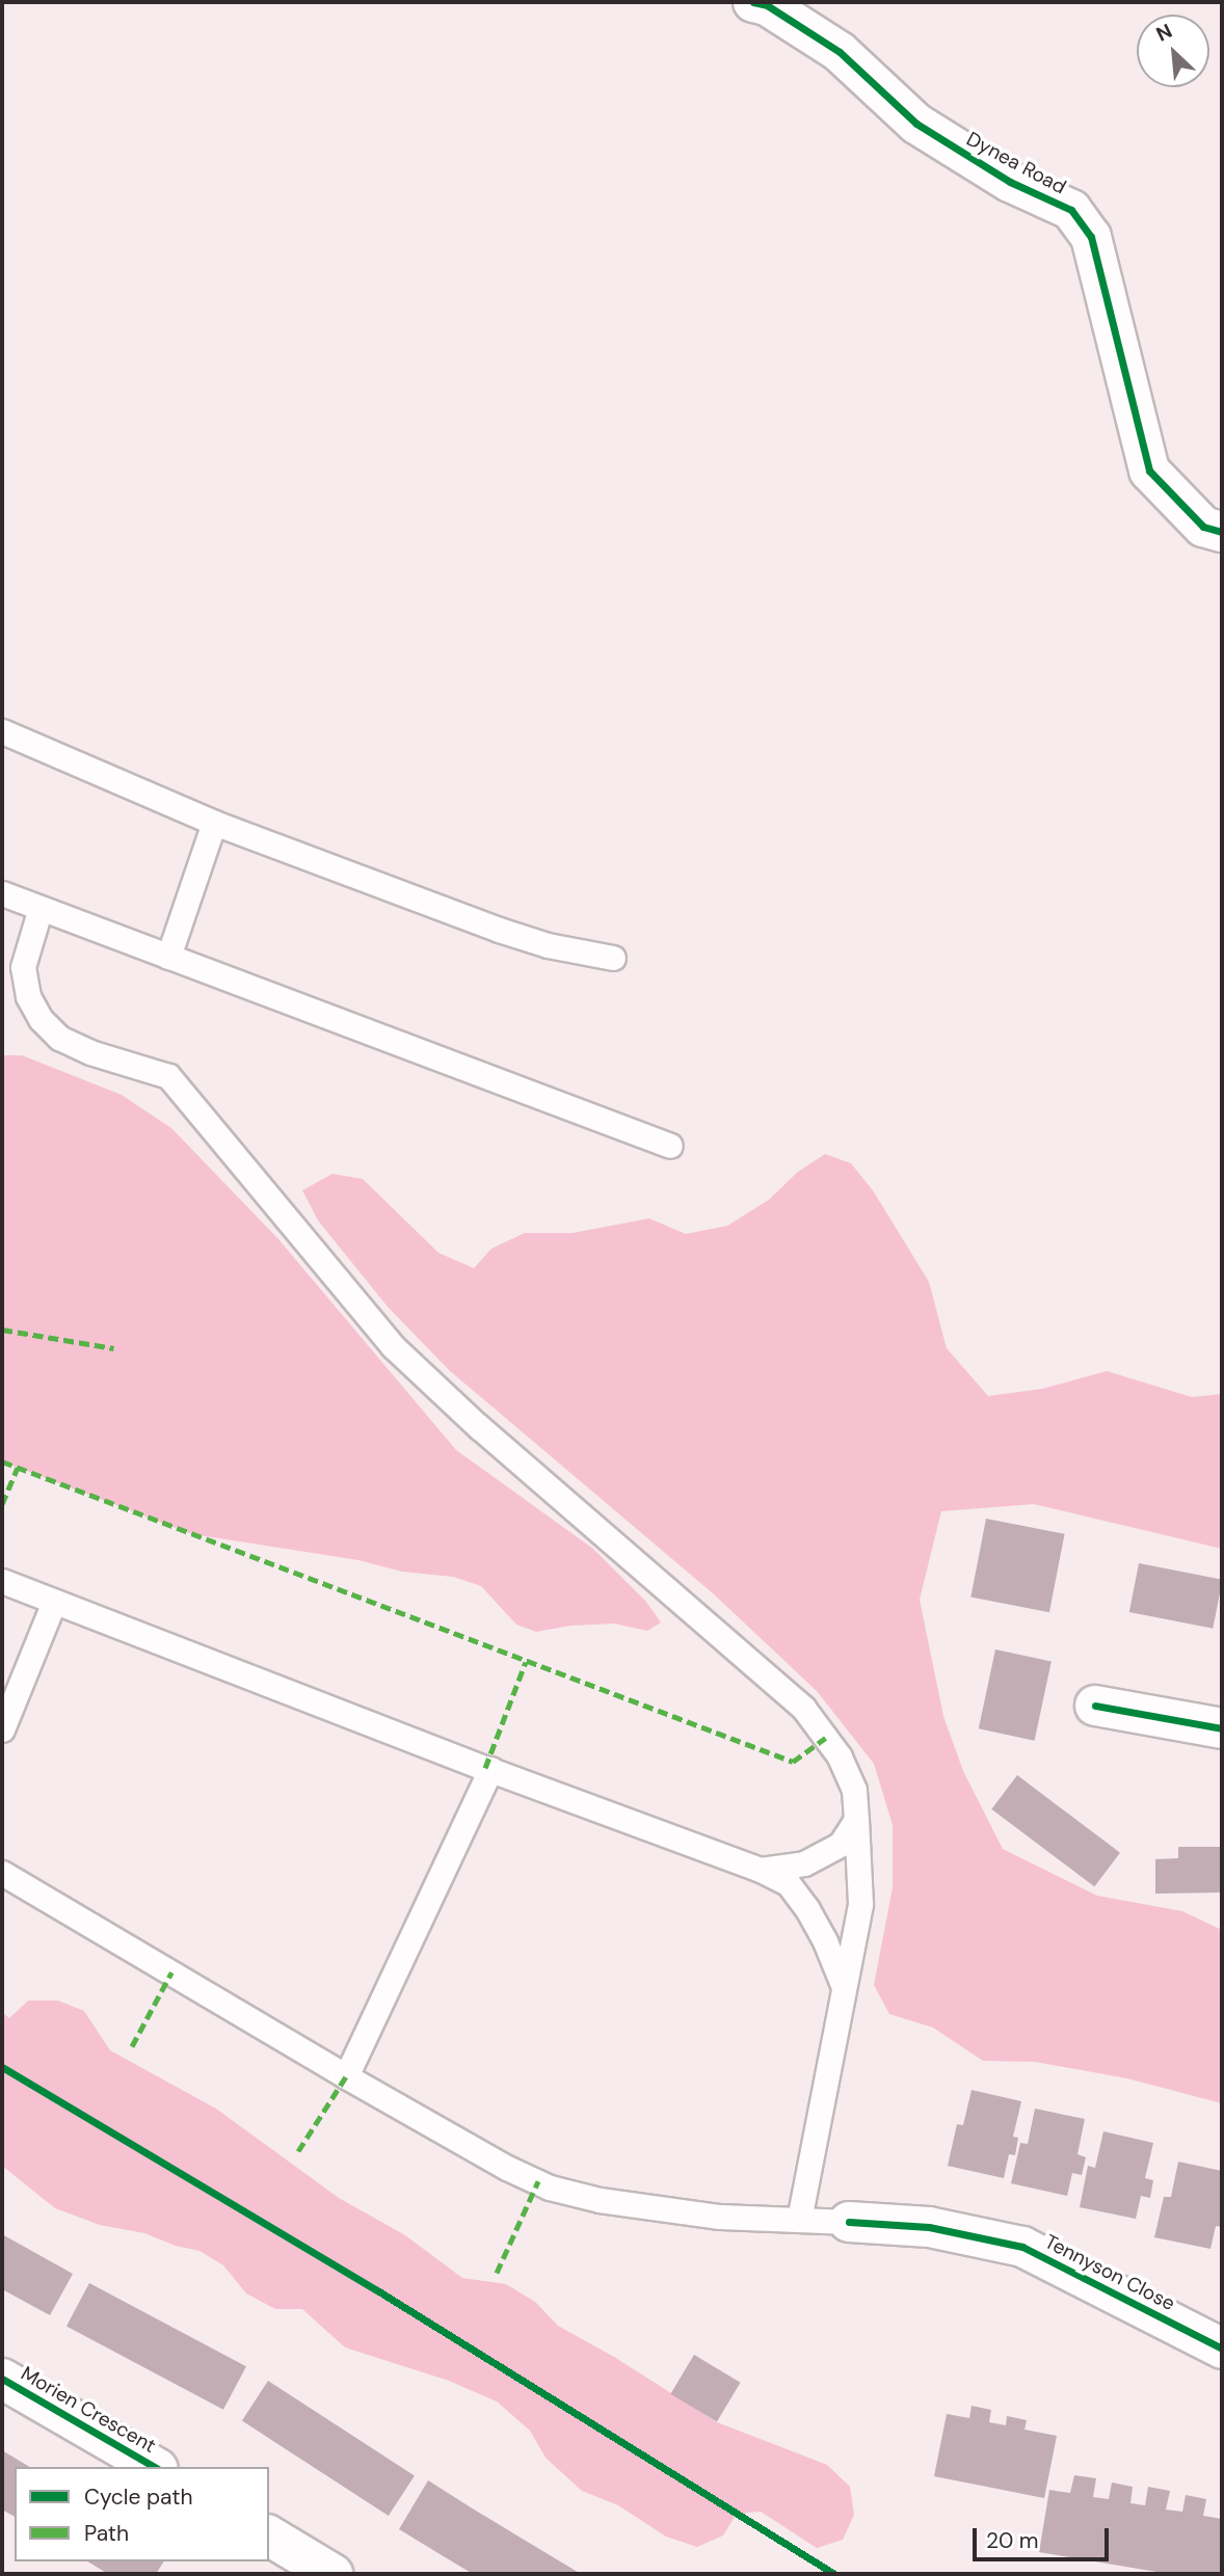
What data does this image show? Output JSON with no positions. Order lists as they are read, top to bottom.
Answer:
{
  "streets": {
    "street": ["Dynea Road", "Tennyson Close", "Morien Crescent"]
  },
  "legend": ["Cycle path", "Path"],
  "scale_bar": "20 m",
  "north": "top left"
}
